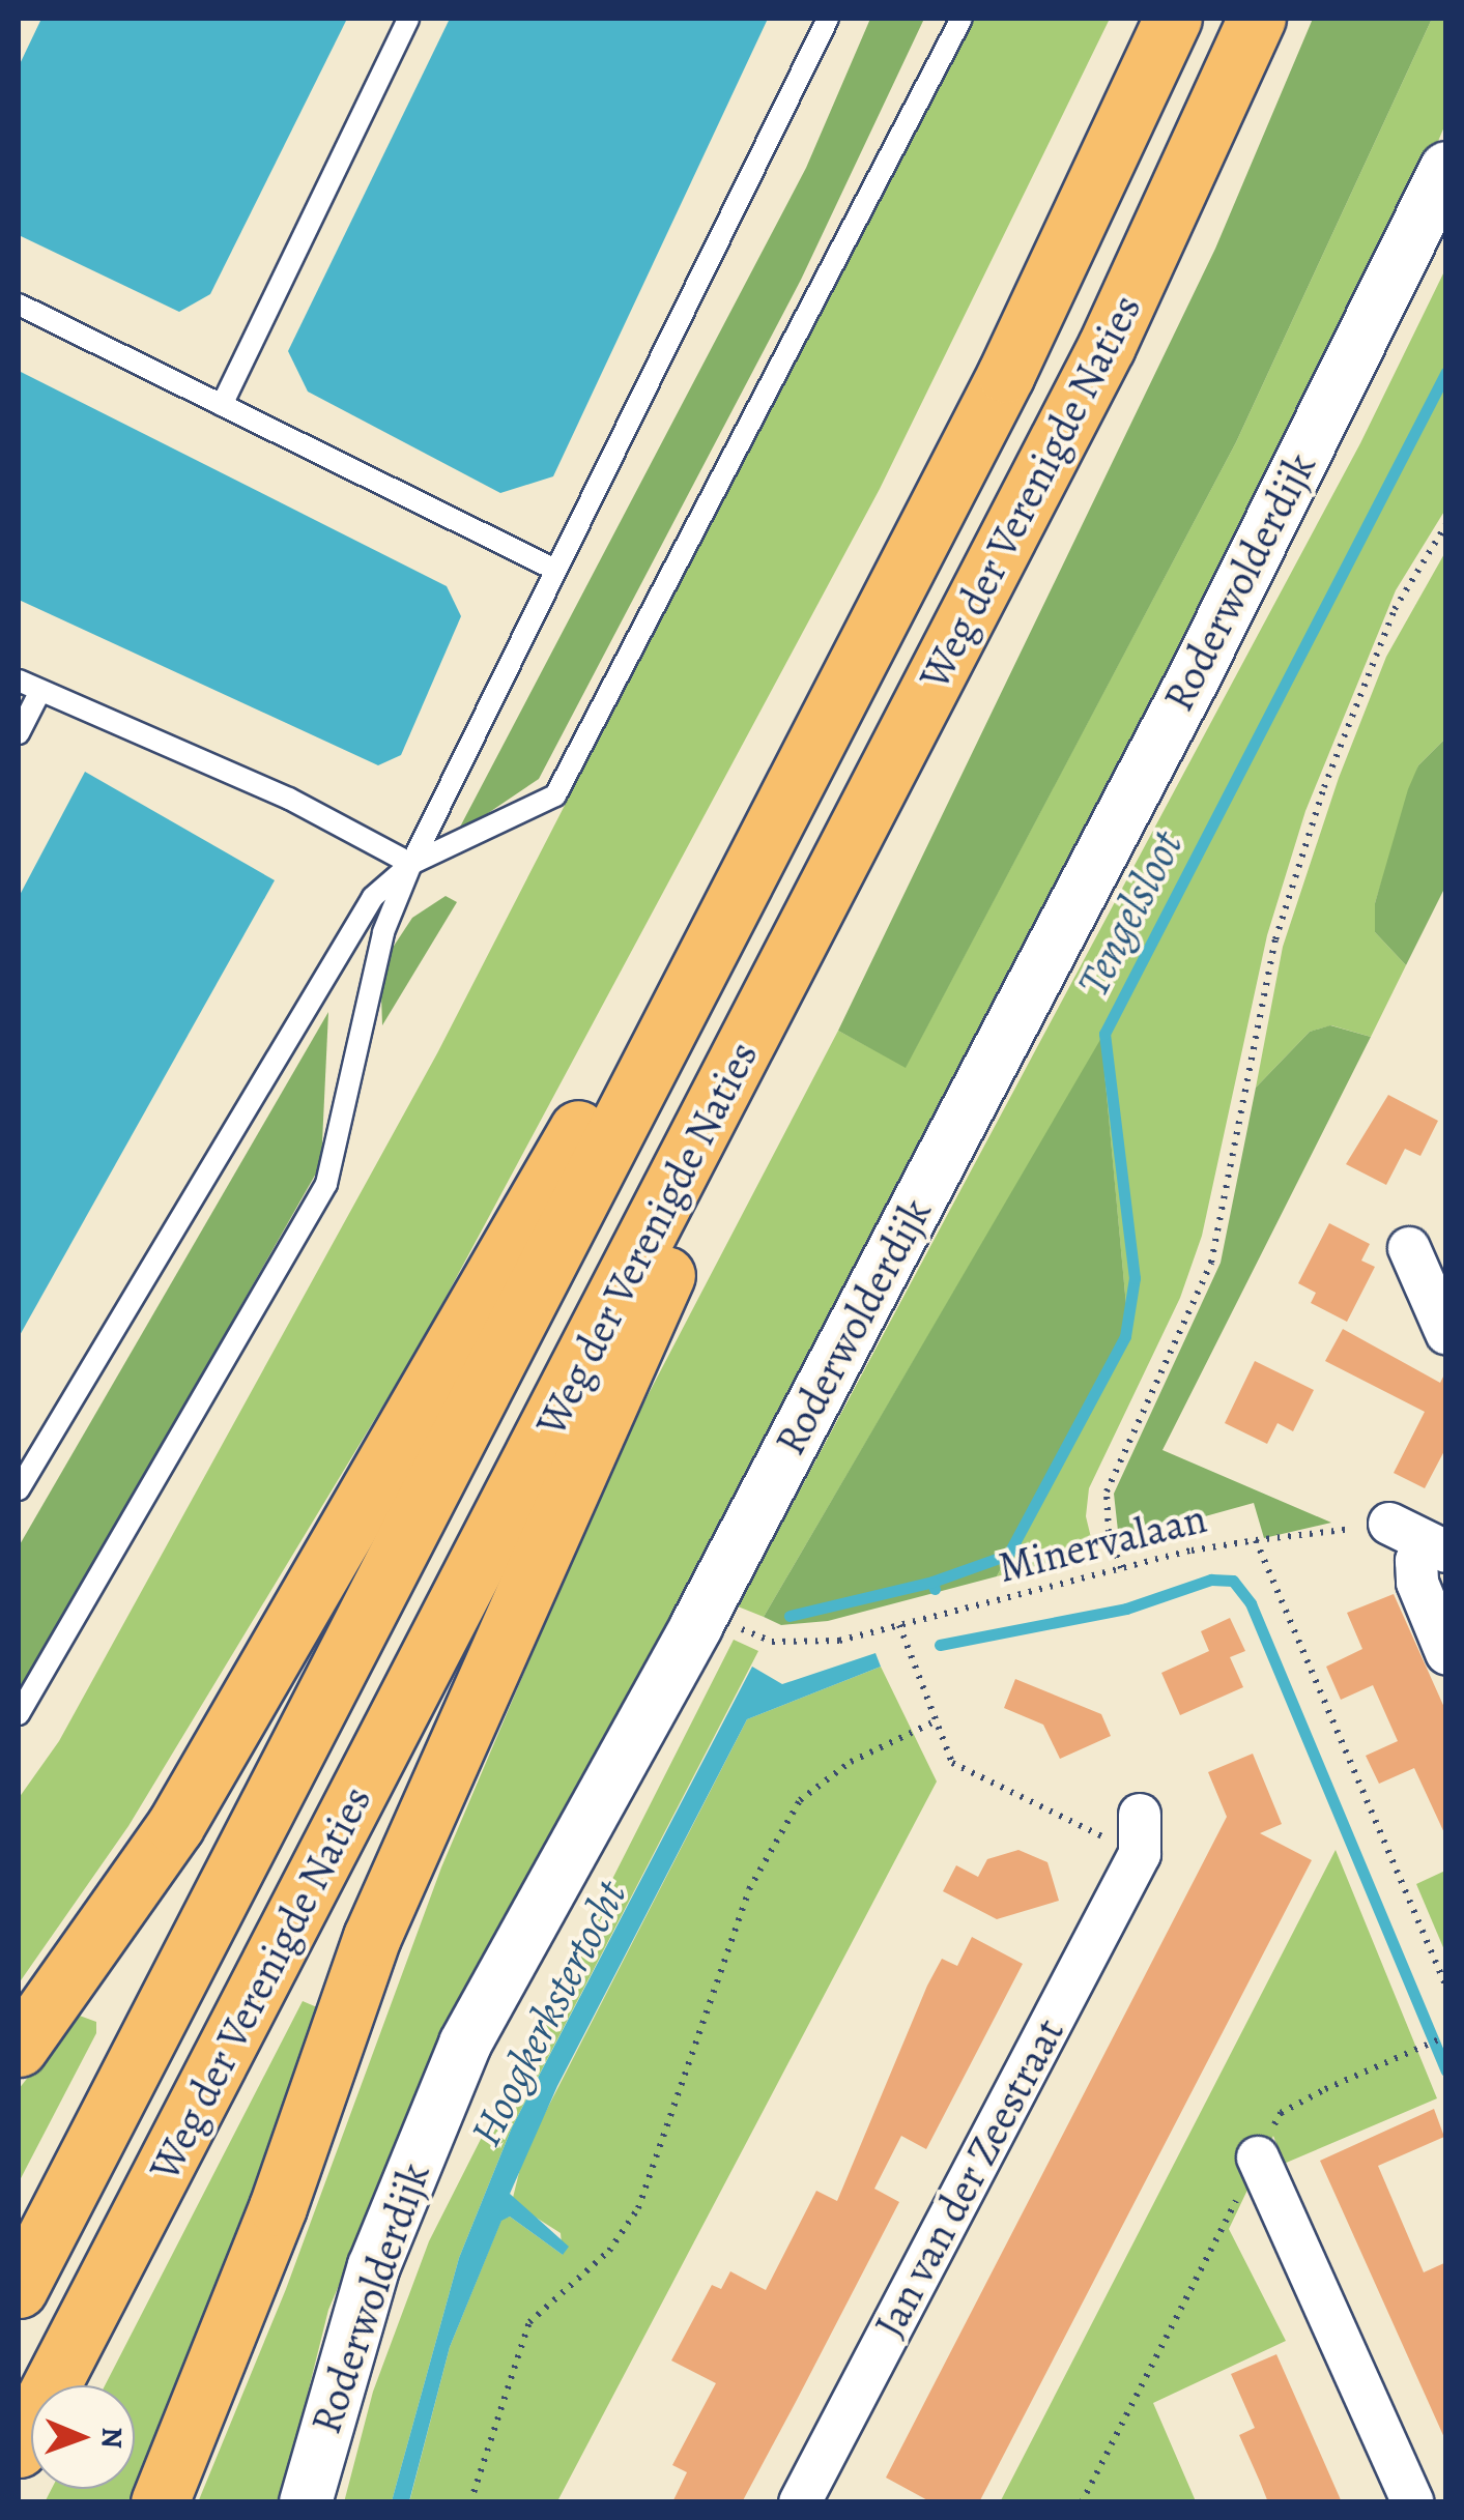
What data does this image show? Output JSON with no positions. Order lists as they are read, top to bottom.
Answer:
{
  "streets": {
    "highway": ["Weg der Verenigde Naties"],
    "street": ["Roderwolderdijk", "Jan van der Zeestraat"],
    "path": ["Minervalaan"]
  },
  "water": ["Tengelsloot", "Hoogkerkstertocht"],
  "north": "right"
}
